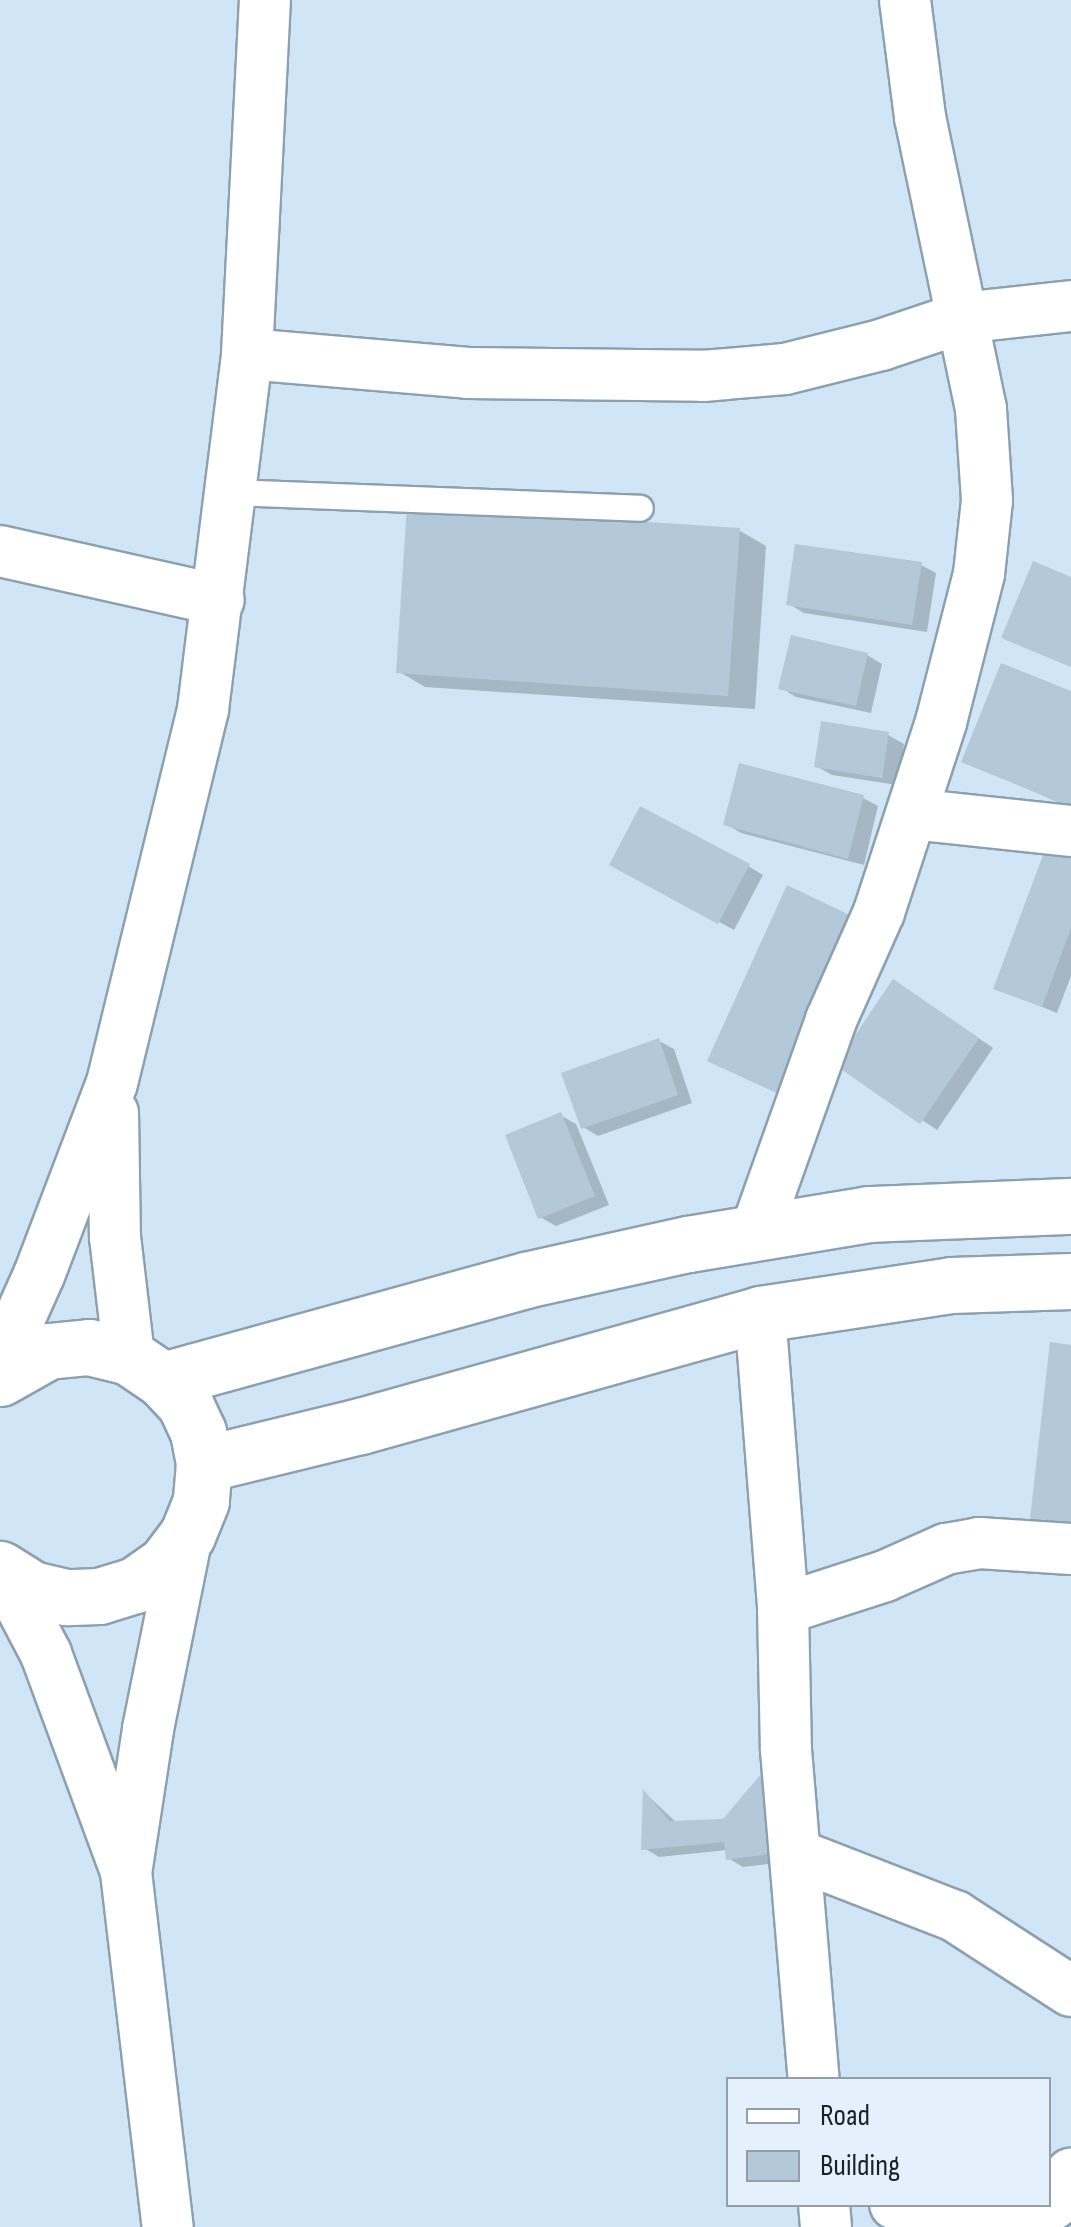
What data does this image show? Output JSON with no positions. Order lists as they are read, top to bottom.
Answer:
{
  "legend": ["Road", "Building"]
}
